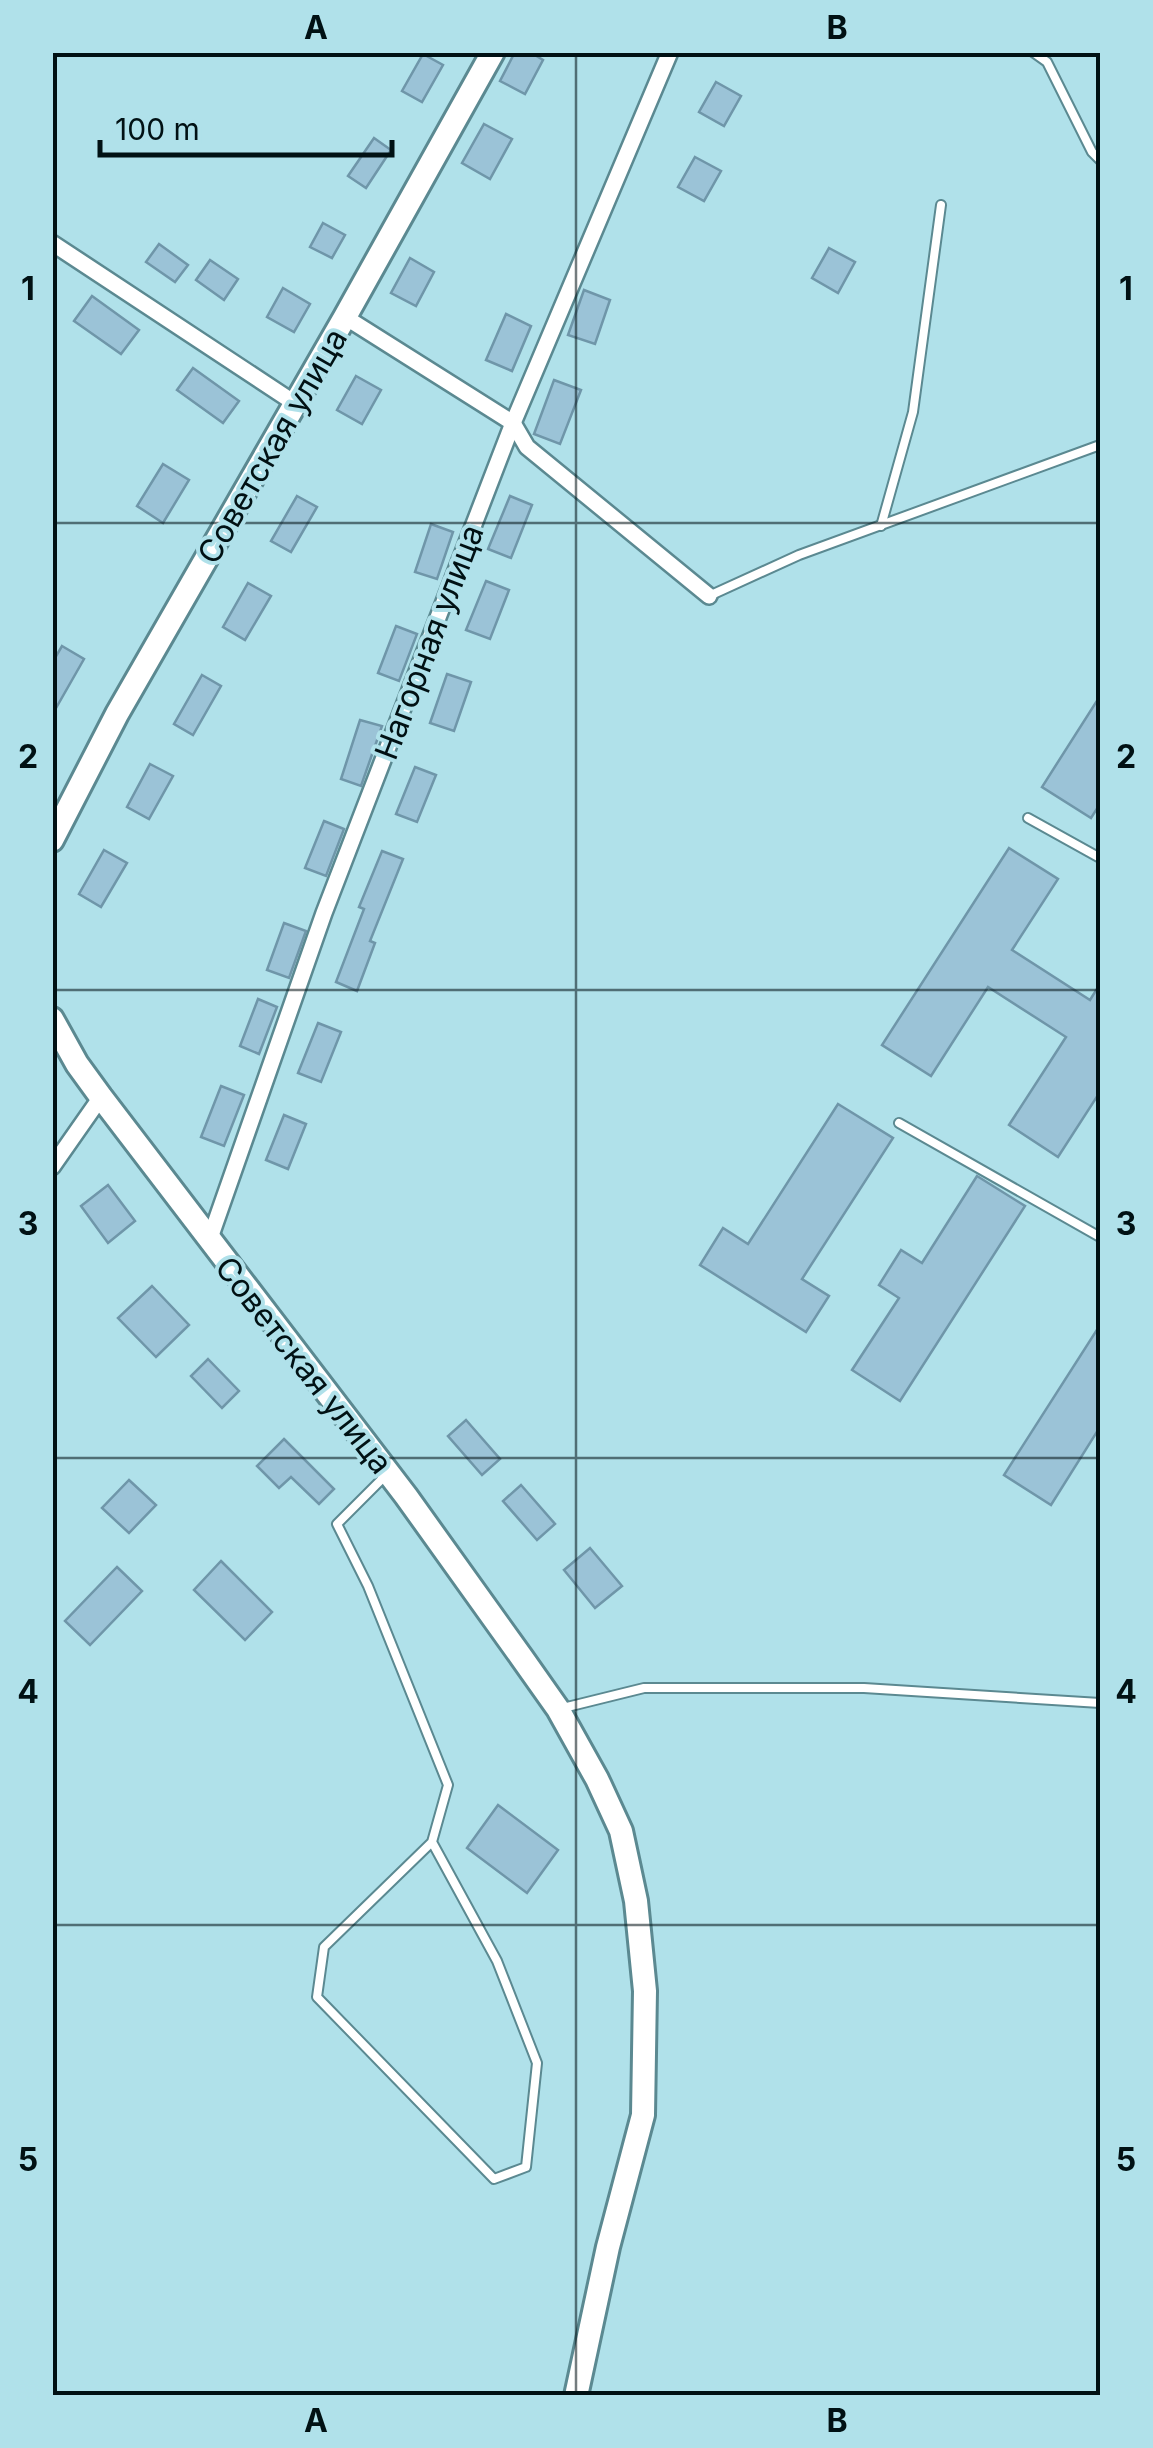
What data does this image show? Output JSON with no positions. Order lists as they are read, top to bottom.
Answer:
{
  "streets": {
    "street": ["Советская улица", "Нагорная улица"]
  },
  "crossings": [
    ["Советская улица", "Нагорная улица"]
  ],
  "scale_bar": "100 m",
  "grid": {
    "columns": ["A", "B"],
    "rows": [
      "1",
      "2",
      "3",
      "4",
      "5"
    ]
  }
}
